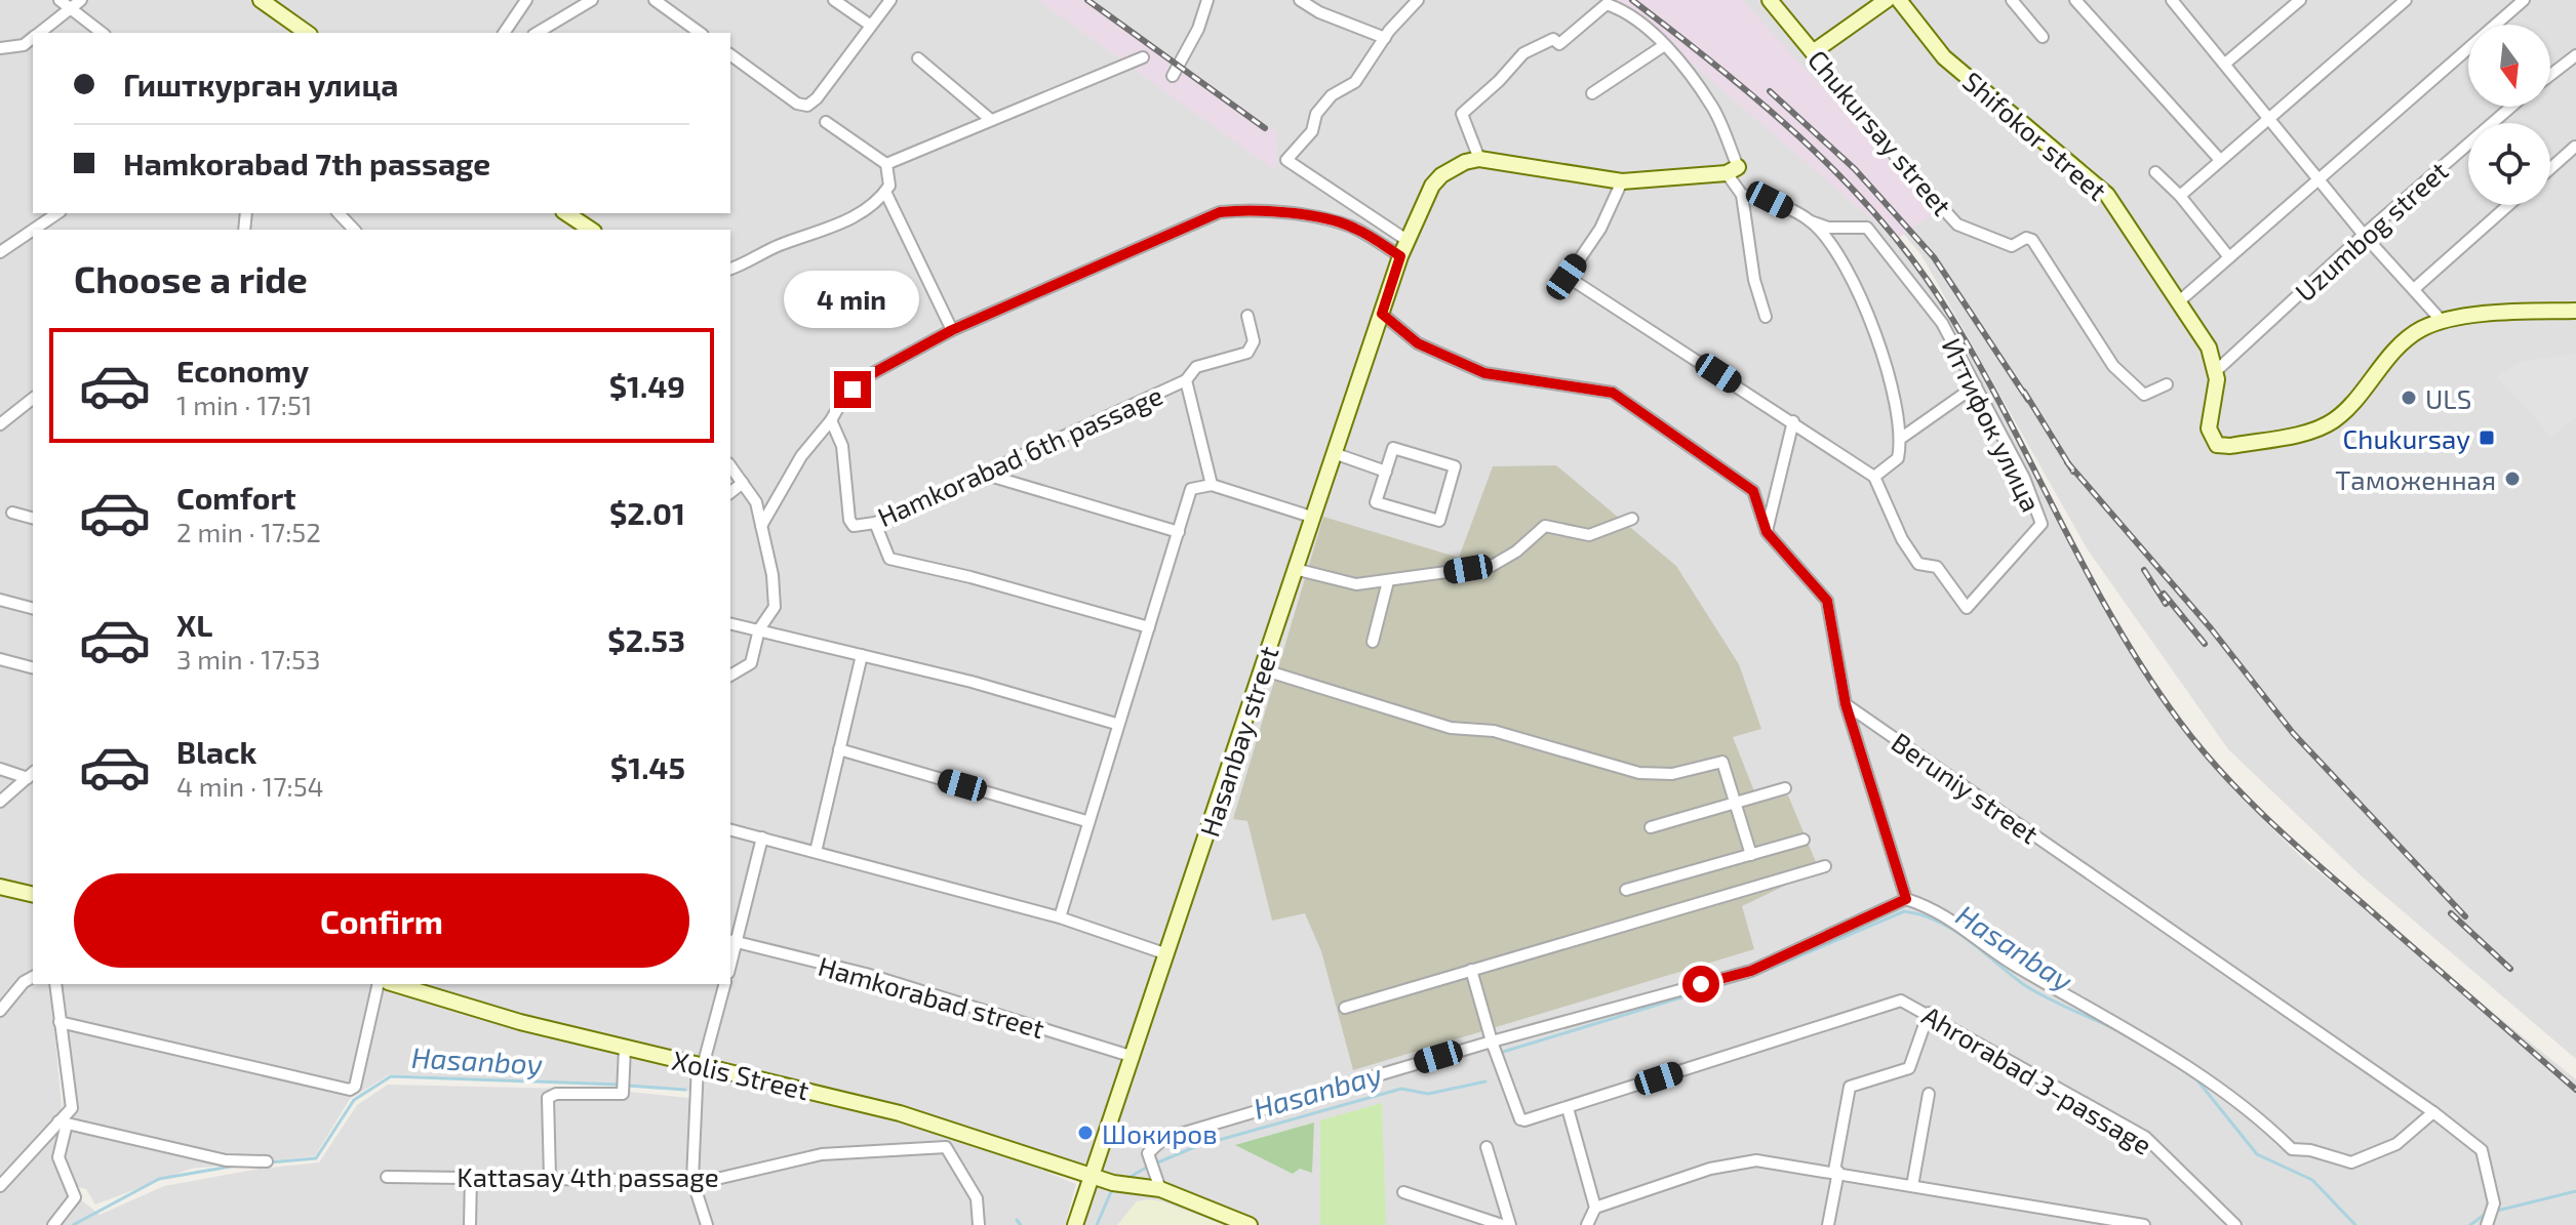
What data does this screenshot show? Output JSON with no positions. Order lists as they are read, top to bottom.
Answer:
{
  "streets": {
    "street": [
      "Chukursay street",
      "Shifokor street",
      "Uzumbog street",
      "Иттифок улица",
      "Hamkorabad 6th passage",
      "Hasanbay street",
      "Beruniy street",
      "Hamkorabad street",
      "Xolis Street",
      "Ahrorabad 3-passage",
      "Kattasay 4th passage"
    ]
  },
  "crossings": [
    ["Shifokor street", "Uzumbog street"],
    ["Hasanbay street", "Hamkorabad street"],
    ["Hasanbay street", "Xolis Street"]
  ],
  "water": ["Hasanbay", "Hasanboy"],
  "places": {
    "other": ["ULS", "Таможенная", "Шокиров"],
    "transit": ["Chukursay"]
  },
  "north": "bottom",
  "page": {
    "banner": ["Гишткурган улица", "Hamkorabad 7th passage"],
    "heading": "Choose a ride",
    "bubble": "4 min",
    "list": [
      {
        "name": "Economy",
        "note": "1 min · 17:51",
        "value": "$1.49"
      },
      {
        "name": "Comfort",
        "note": "2 min · 17:52",
        "value": "$2.01"
      },
      {
        "name": "XL",
        "note": "3 min · 17:53",
        "value": "$2.53"
      },
      {
        "name": "Black",
        "note": "4 min · 17:54",
        "value": "$1.45"
      }
    ],
    "buttons": "Confirm"
  }
}
